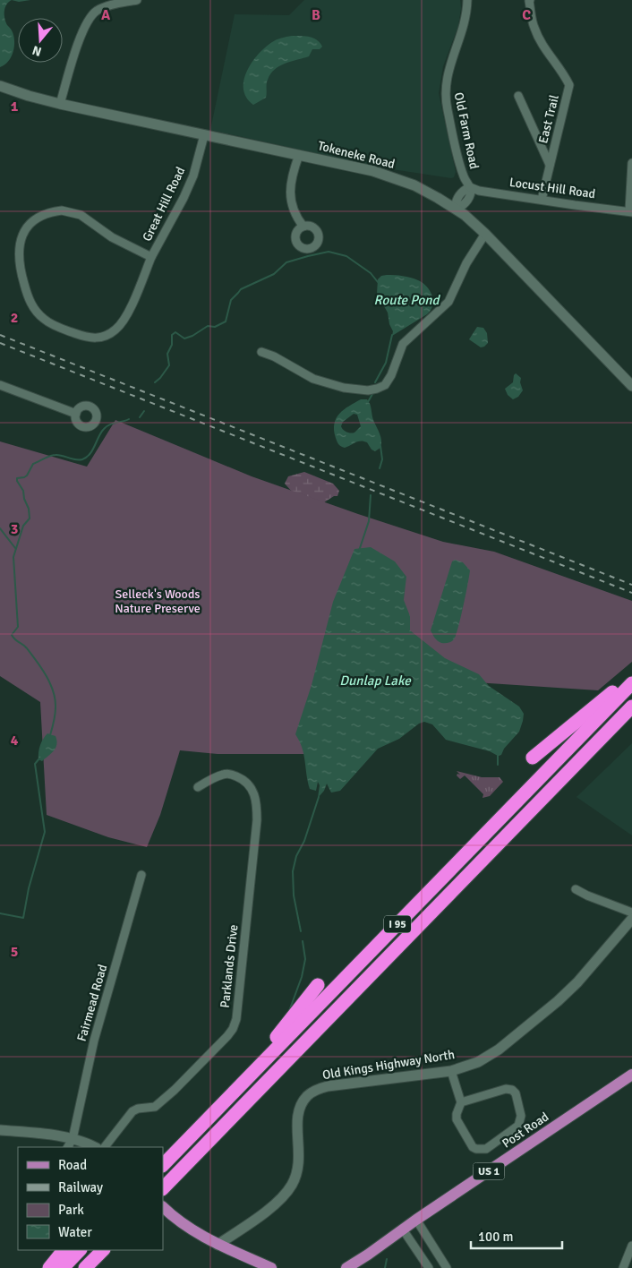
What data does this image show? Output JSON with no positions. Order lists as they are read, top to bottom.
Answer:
{
  "streets": {
    "highway": ["I 95"],
    "main road": [
      "Tokeneke Road",
      "Old Kings Highway North",
      "Post Road",
      "US 1"
    ],
    "street": [
      "East Trail",
      "Old Farm Road",
      "Locust Hill Road",
      "Great Hill Road",
      "Parklands Drive",
      "Fairmead Road"
    ]
  },
  "crossings": [
    ["East Trail", "Locust Hill Road"],
    ["Old Farm Road", "Tokeneke Road"],
    ["Old Farm Road", "Locust Hill Road"],
    ["Tokeneke Road", "Great Hill Road"]
  ],
  "water": ["Route Pond", "Dunlap Lake"],
  "parks": ["Selleck's Woods Nature Preserve"],
  "legend": [
    "Road",
    "Railway",
    "Park",
    "Water"
  ],
  "scale_bar": "100 m",
  "north": "bottom",
  "grid": {
    "columns": ["A", "B", "C"],
    "rows": [
      "1",
      "2",
      "3",
      "4",
      "5"
    ]
  }
}
